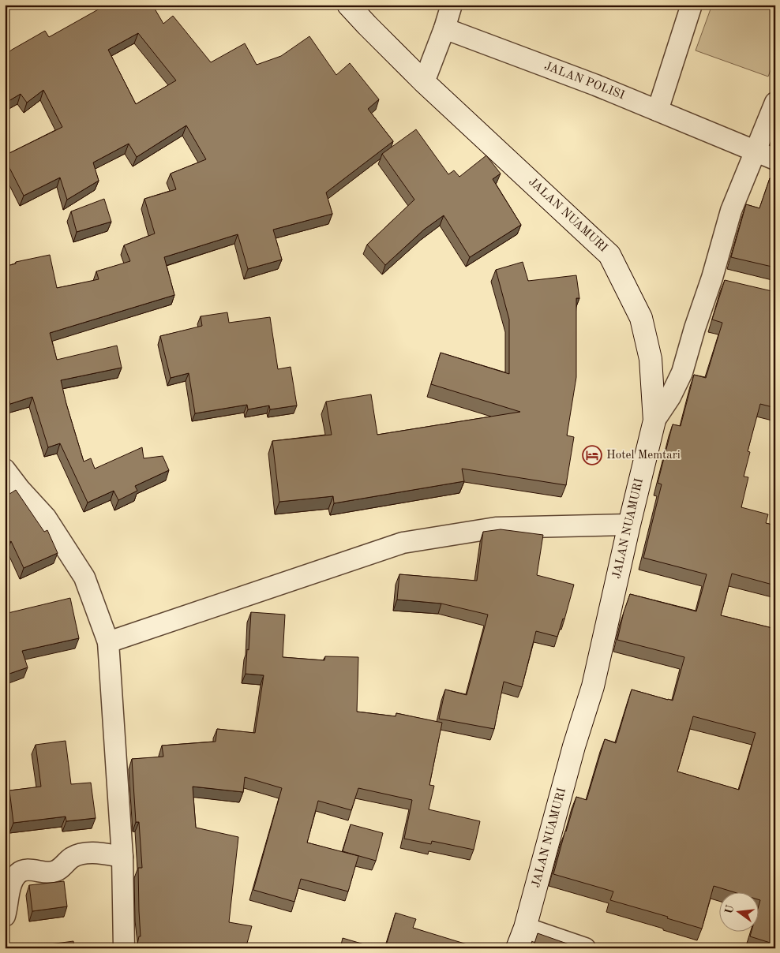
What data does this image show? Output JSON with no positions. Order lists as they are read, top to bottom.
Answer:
{
  "streets": {
    "street": ["JALAN POLISI", "JALAN NUAMURI"]
  },
  "places": {
    "hotel": ["Hotel Memtari"]
  },
  "north": "left"
}
